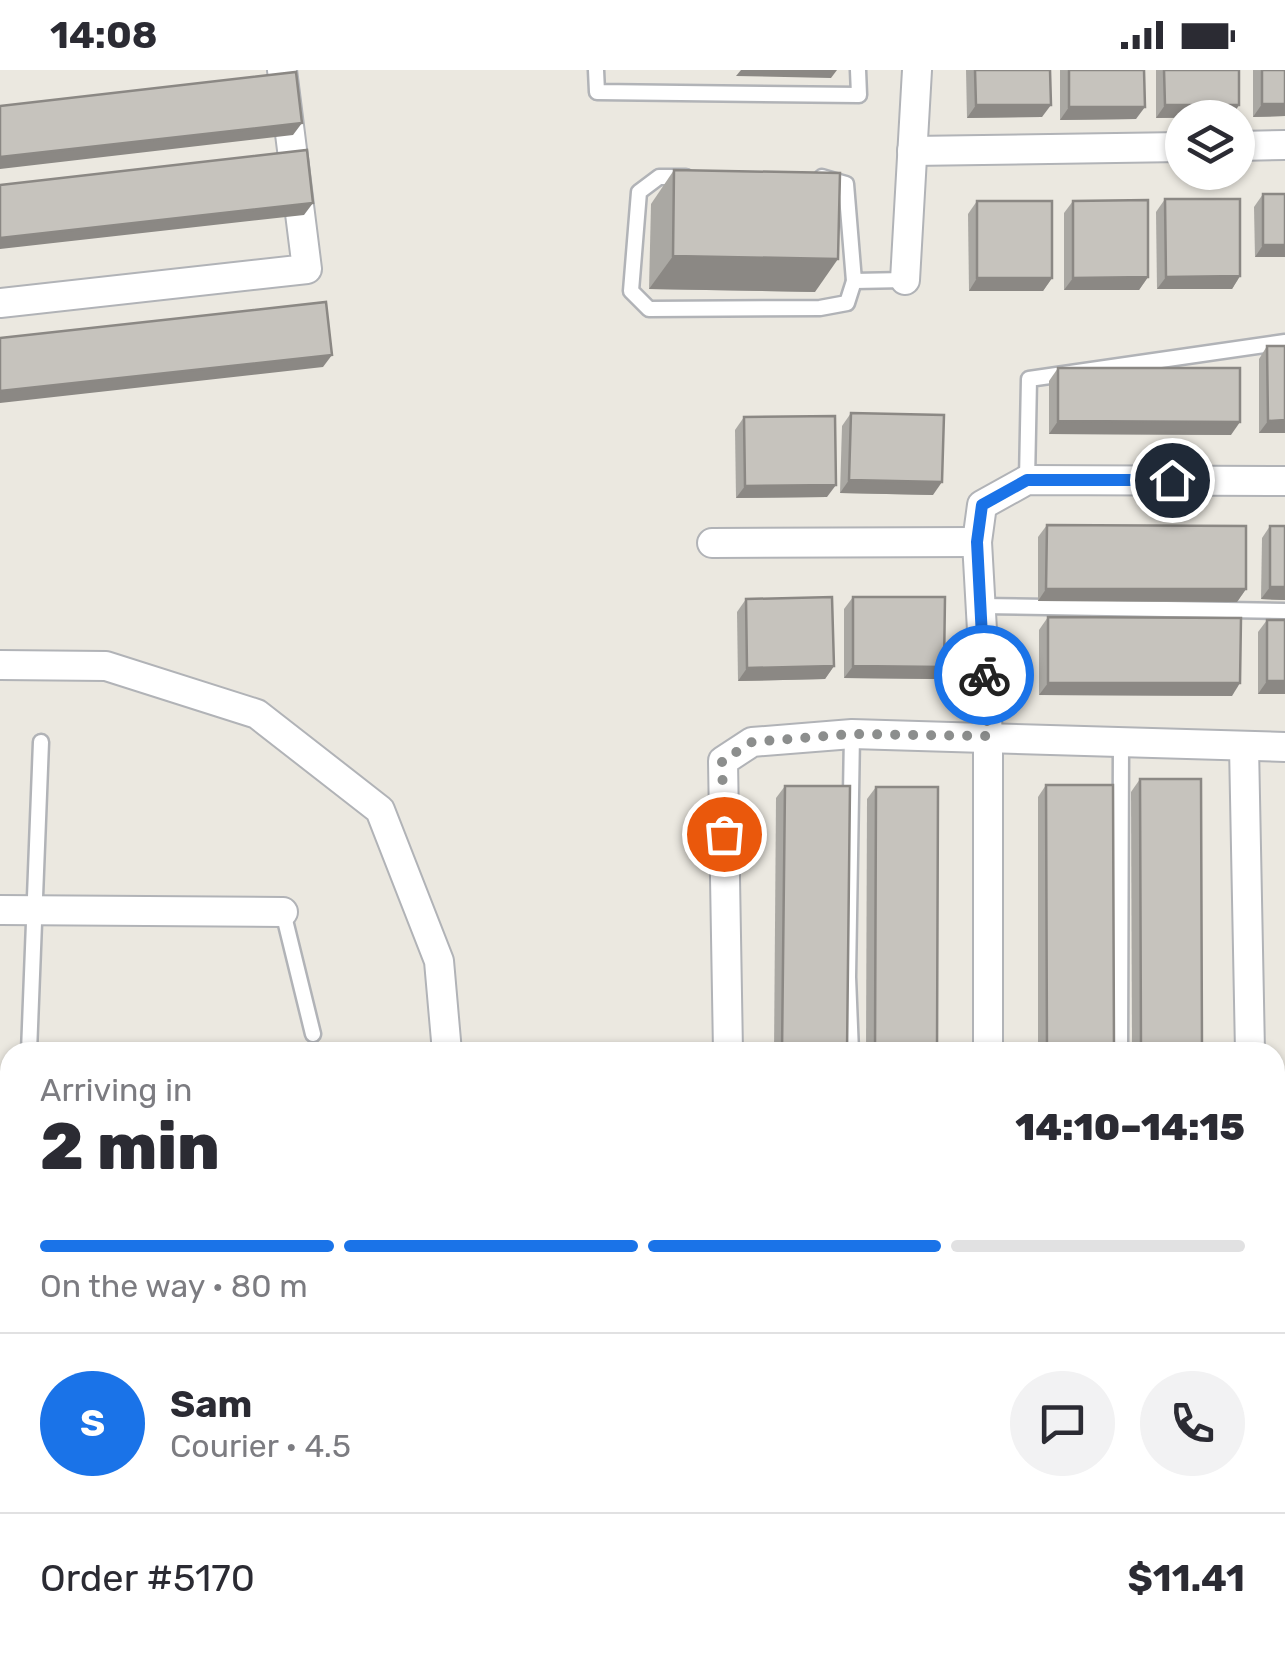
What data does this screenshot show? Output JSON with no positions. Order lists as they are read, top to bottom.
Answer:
{
  "page": {
    "status": "14:08",
    "heading": ["2 min", "Arriving in", "14:10–14:15"],
    "panel": [
      "Sam",
      "Courier · 4.5",
      "Order #5170",
      "$11.41"
    ],
    "bar": "On the way · 80 m",
    "round": "S"
  }
}
